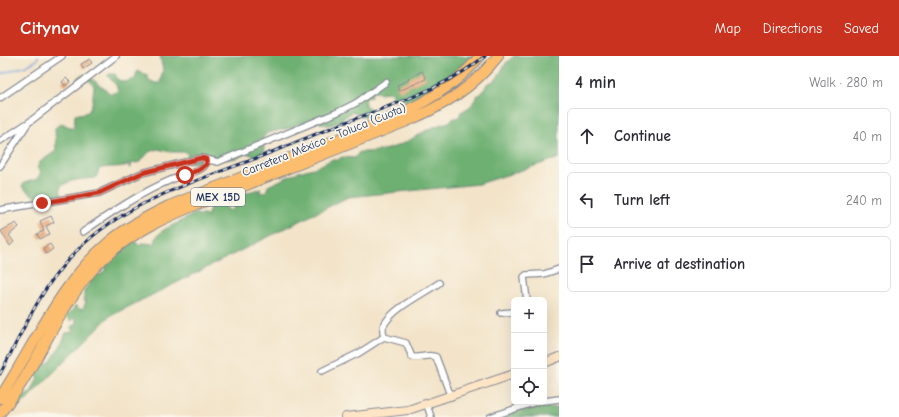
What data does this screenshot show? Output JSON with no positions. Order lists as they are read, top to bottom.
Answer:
{
  "streets": {
    "highway": ["Carretera México - Toluca (Cuota)", "MEX 15D"]
  },
  "page": {
    "header": "Citynav",
    "nav": ["Map", "Directions", "Saved"],
    "heading": ["4 min", "Walk · 280 m"],
    "list": [
      ["Continue", "40 m"],
      ["Turn left", "240 m"],
      "Arrive at destination"
    ],
    "map_buttons": ["+", "−"]
  }
}
